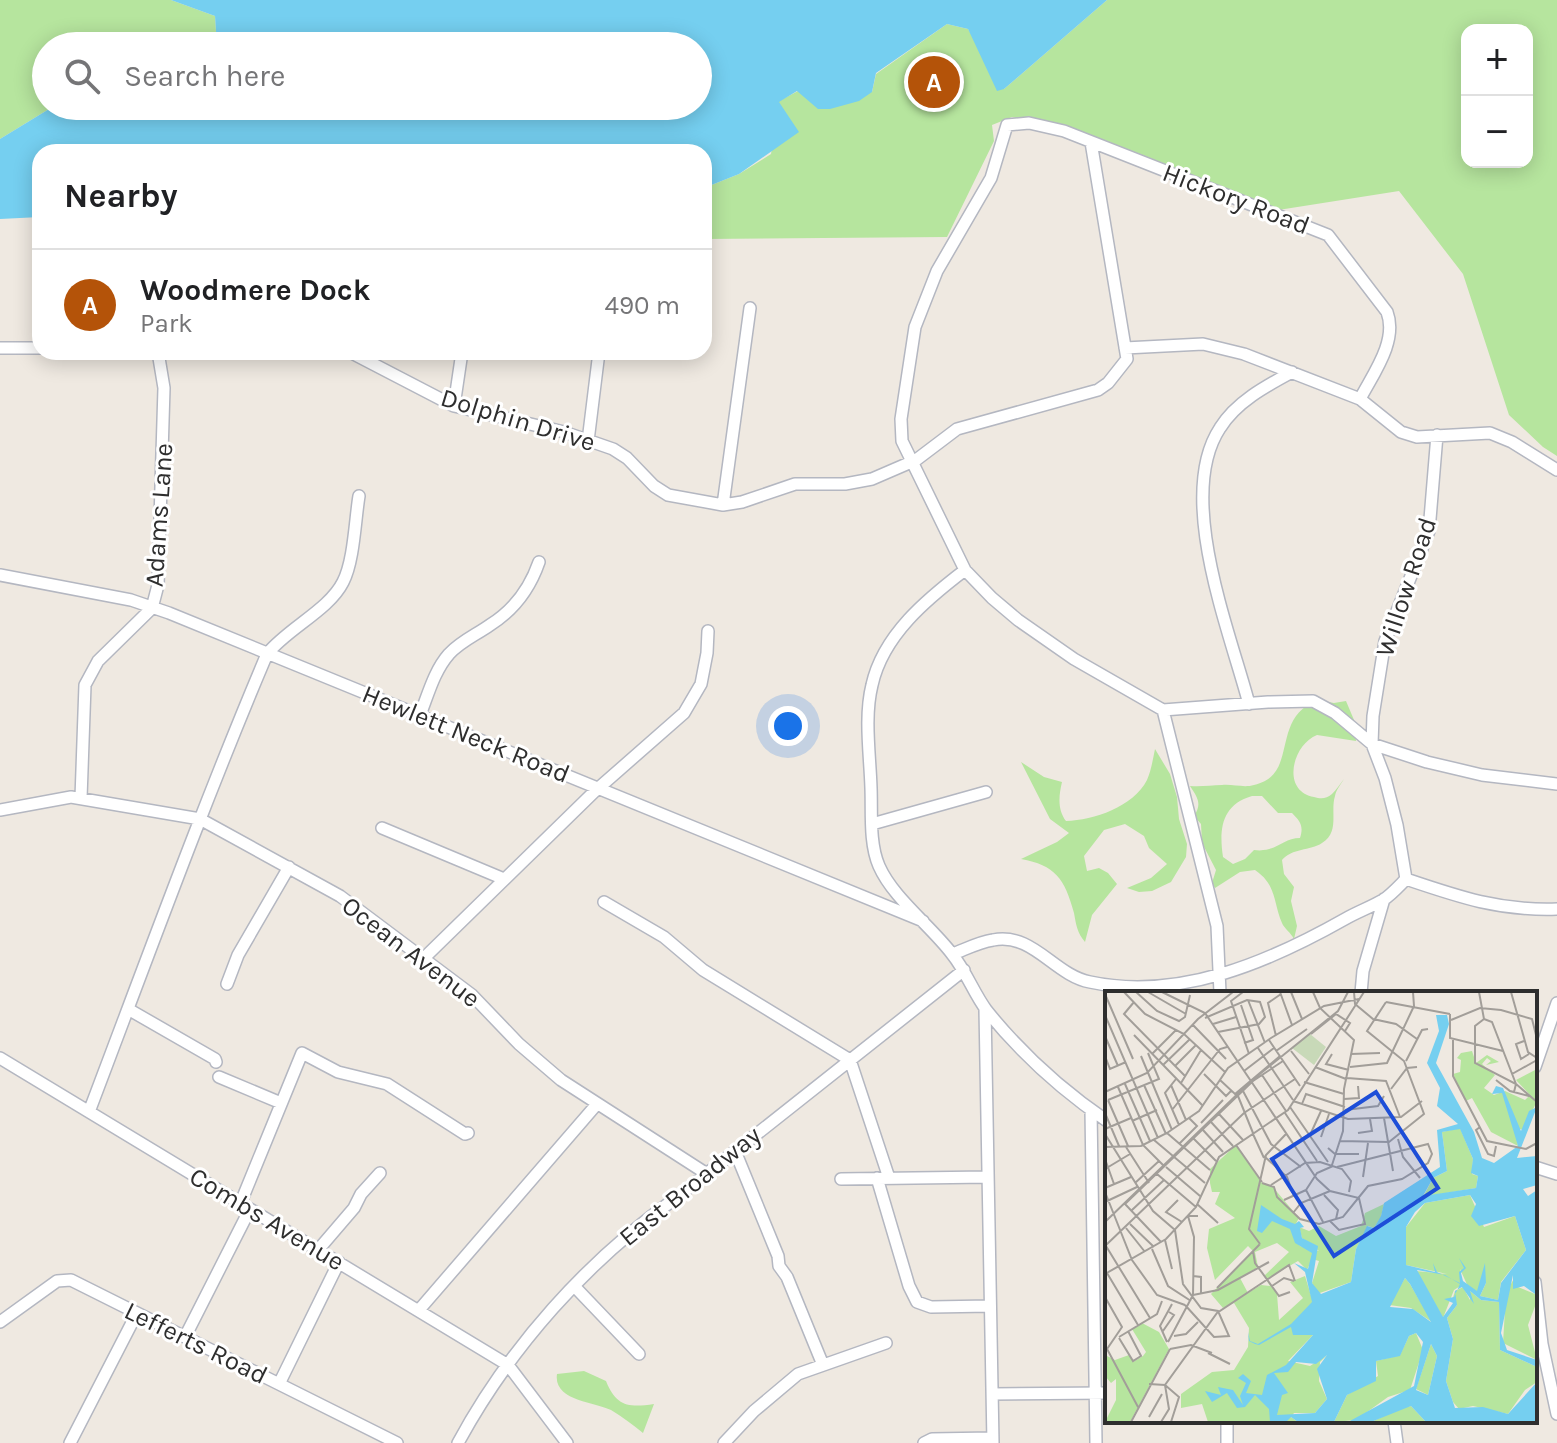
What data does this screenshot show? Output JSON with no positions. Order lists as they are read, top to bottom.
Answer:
{
  "streets": {
    "street": [
      "Hickory Road",
      "Dolphin Drive",
      "Adams Lane",
      "Willow Road",
      "Hewlett Neck Road",
      "Ocean Avenue",
      "East Broadway",
      "Combs Avenue",
      "Lefferts Road"
    ]
  },
  "crossings": [
    ["Hickory Road", "Dolphin Drive"],
    ["Adams Lane", "Hewlett Neck Road"],
    ["Adams Lane", "Ocean Avenue"],
    ["Ocean Avenue", "East Broadway"],
    ["East Broadway", "Combs Avenue"]
  ],
  "page": {
    "map_buttons": ["+", "−"],
    "search": "Search here",
    "pins": "A",
    "heading": "Nearby",
    "list": [
      {
        "mark": "A",
        "name": "Woodmere Dock",
        "note": "Park",
        "value": "490 m"
      }
    ]
  }
}
